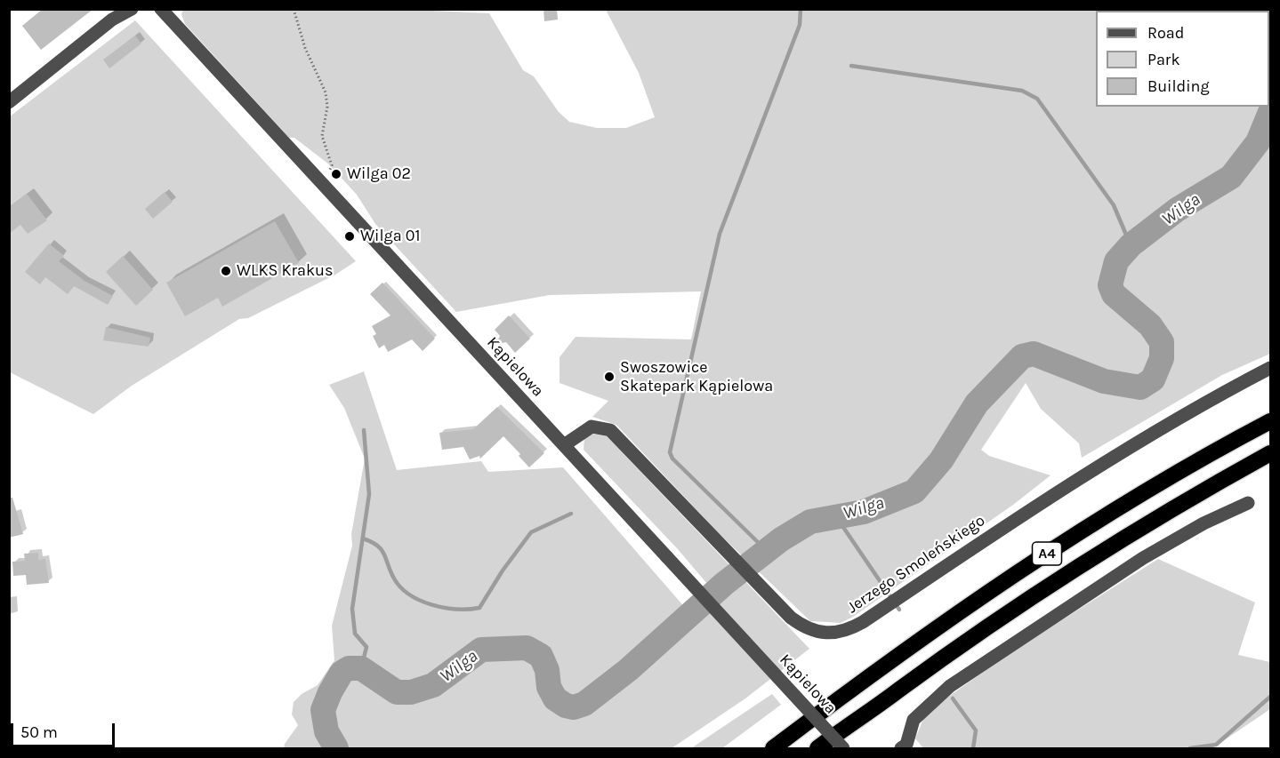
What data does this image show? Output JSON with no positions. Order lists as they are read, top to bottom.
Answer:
{
  "streets": {
    "highway": ["A4"],
    "street": ["Kąpielowa", "Jerzego Smoleńskiego"]
  },
  "crossings": [
    ["Kąpielowa", "Jerzego Smoleńskiego"]
  ],
  "water": ["Wilga"],
  "places": [
    "Wilga 02",
    "Wilga 01",
    "WLKS Krakus",
    "Swoszowice Skatepark Kąpielowa"
  ],
  "legend": ["Road", "Park", "Building"],
  "scale_bar": "50 m"
}
